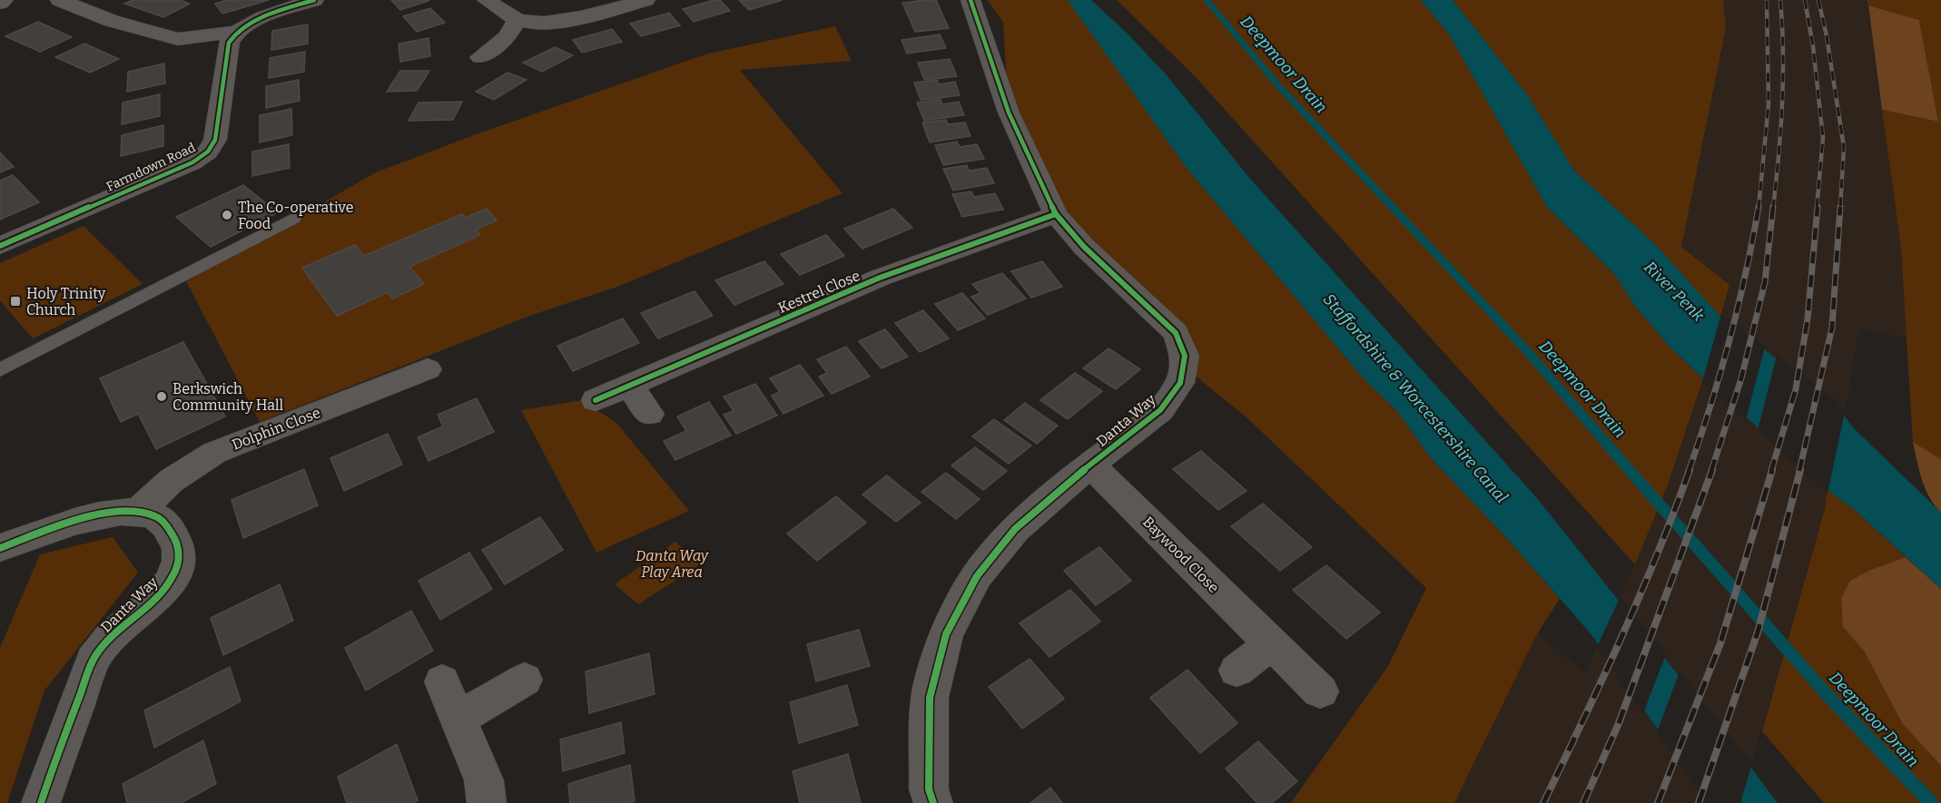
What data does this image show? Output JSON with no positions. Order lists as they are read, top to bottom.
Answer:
{
  "streets": {
    "street": [
      "Farmdown Road",
      "Kestrel Close",
      "Danta Way",
      "Dolphin Close",
      "Baywood Close"
    ]
  },
  "crossings": [
    ["Kestrel Close", "Danta Way"],
    ["Danta Way", "Dolphin Close"],
    ["Danta Way", "Baywood Close"]
  ],
  "water": ["Deepmoor Drain", "River Penk", "Staffordshire & Worcestershire Canal"],
  "parks": ["Danta Way Play Area"],
  "places": {
    "other": ["The Co-operative Food", "Berkswich Community Hall"],
    "transit": ["Holy Trinity Church"]
  }
}
